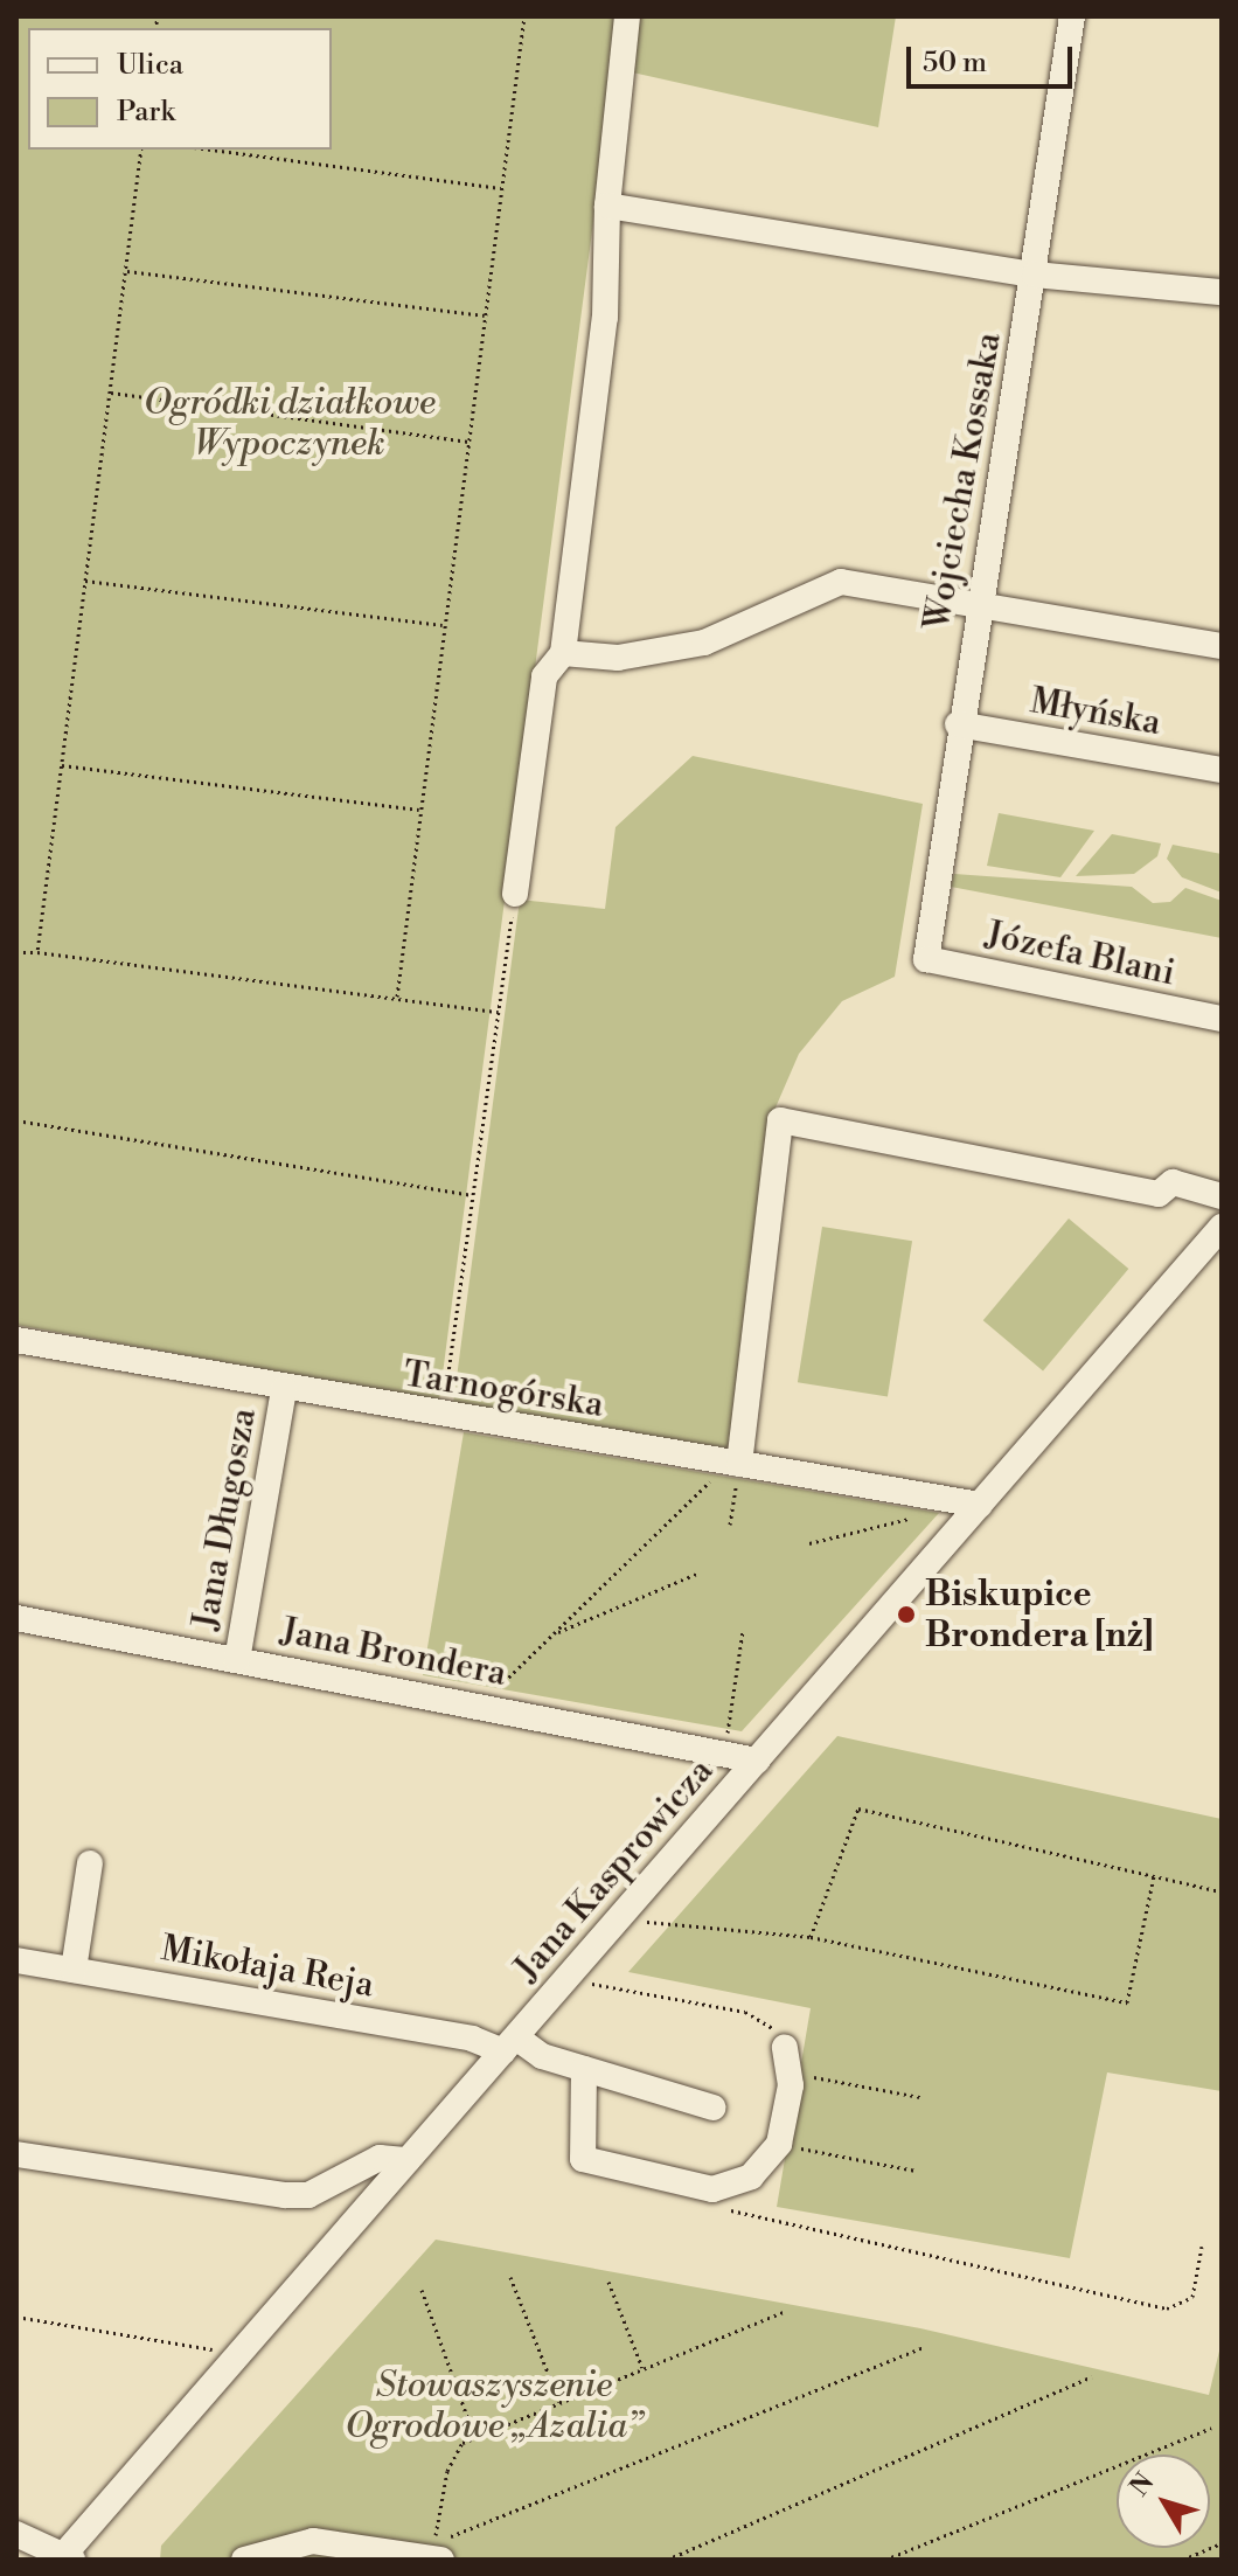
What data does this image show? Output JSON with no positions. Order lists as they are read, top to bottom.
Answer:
{
  "streets": {
    "street": [
      "Wojciecha Kossaka",
      "Młyńska",
      "Józefa Blani",
      "Tarnogórska",
      "Jana Długosza",
      "Jana Brondera",
      "Jana Kasprowicza",
      "Mikołaja Reja"
    ]
  },
  "crossings": [
    ["Wojciecha Kossaka", "Młyńska"],
    ["Wojciecha Kossaka", "Józefa Blani"],
    ["Tarnogórska", "Jana Długosza"],
    ["Tarnogórska", "Jana Kasprowicza"],
    ["Jana Długosza", "Jana Brondera"],
    ["Jana Brondera", "Jana Kasprowicza"],
    ["Jana Kasprowicza", "Mikołaja Reja"]
  ],
  "parks": ["Ogródki działkowe Wypoczynek", "Stowaszyszenie Ogrodowe „Azalia”"],
  "places": ["Biskupice Brondera [nż]"],
  "legend": ["Ulica", "Park"],
  "scale_bar": "50 m",
  "north": "top left"
}
